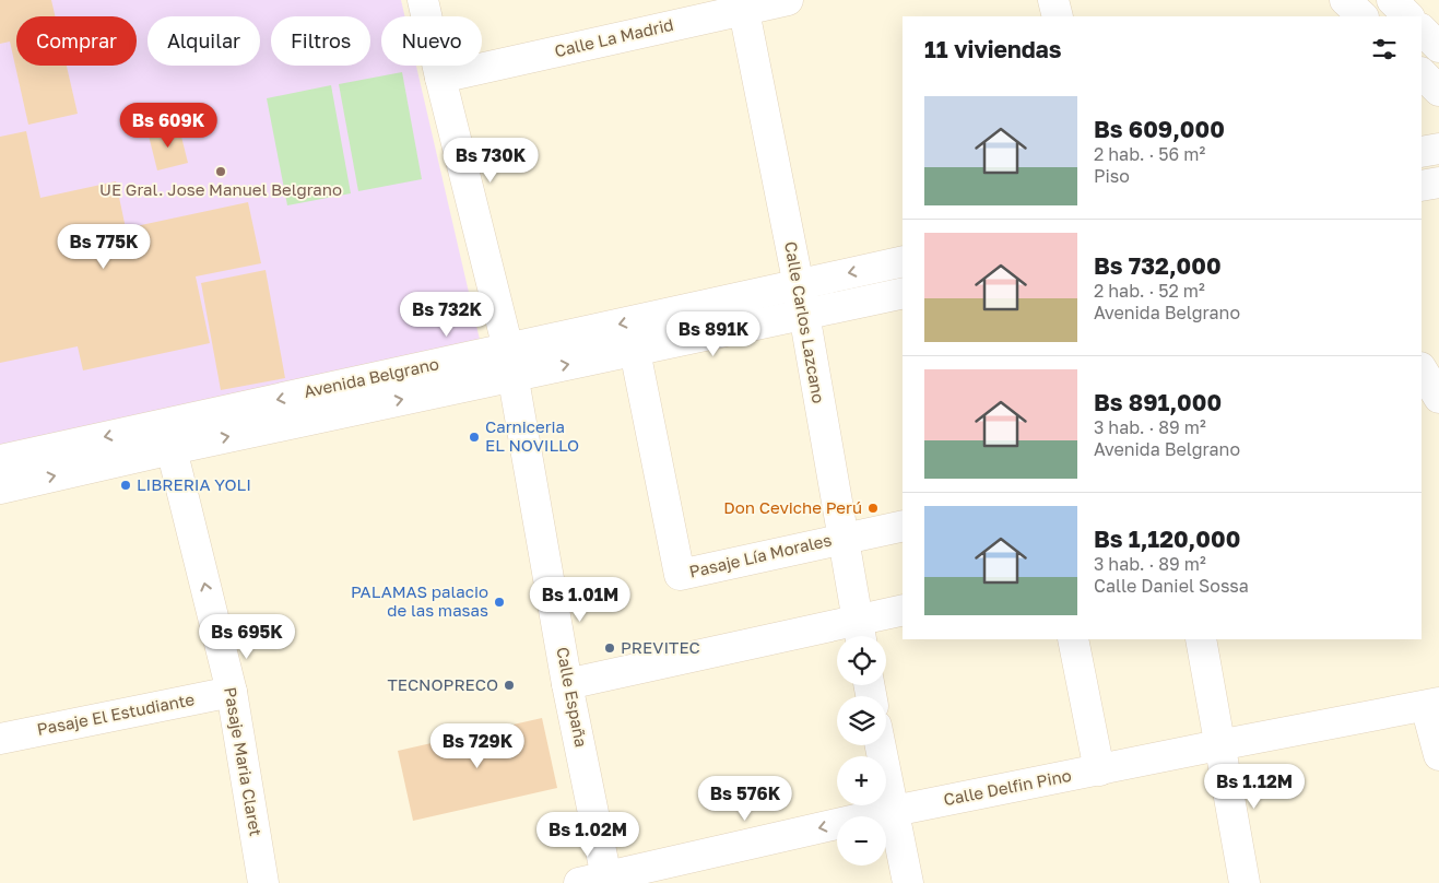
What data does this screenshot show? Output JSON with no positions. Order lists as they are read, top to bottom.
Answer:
{
  "streets": {
    "street": [
      "Calle La Madrid",
      "Calle Carlos Lazcano",
      "Avenida Belgrano",
      "Pasaje Lía Morales",
      "Calle España",
      "Pasaje El Estudiante",
      "Pasaje Maria Claret",
      "Calle Delfin Pino"
    ]
  },
  "crossings": [
    ["Calle La Madrid", "Calle Carlos Lazcano"],
    ["Calle La Madrid", "Calle España"],
    ["Calle Carlos Lazcano", "Avenida Belgrano"],
    ["Calle Carlos Lazcano", "Pasaje Lía Morales"],
    ["Avenida Belgrano", "Pasaje Lía Morales"],
    ["Avenida Belgrano", "Calle España"],
    ["Avenida Belgrano", "Pasaje Maria Claret"],
    ["Calle España", "Calle Delfin Pino"],
    ["Pasaje El Estudiante", "Pasaje Maria Claret"]
  ],
  "one_way": ["Pasaje Maria Claret"],
  "places": [
    "UE Gral. Jose Manuel Belgrano",
    "Carniceria EL NOVILLO",
    "LIBRERIA YOLI",
    "Don Ceviche Perú",
    "PALAMAS palacio de las masas",
    "PREVITEC",
    "TECNOPRECO"
  ],
  "page": {
    "chip": [
      "Comprar",
      "Alquilar",
      "Filtros",
      "Nuevo"
    ],
    "heading": "11 viviendas",
    "list": [
      {
        "name": "Bs 609,000",
        "note": "2 hab. · 56 m² · Piso"
      },
      {
        "name": "Bs 732,000",
        "note": "2 hab. · 52 m² · Avenida Belgrano"
      },
      {
        "name": "Bs 891,000",
        "note": "3 hab. · 89 m² · Avenida Belgrano"
      },
      {
        "name": "Bs 1,120,000",
        "note": "3 hab. · 89 m² · Calle Daniel Sossa"
      }
    ],
    "price": [
      "Bs 609K",
      "Bs 730K",
      "Bs 775K",
      "Bs 732K",
      "Bs 891K",
      "Bs 1.01M",
      "Bs 695K",
      "Bs 729K",
      "Bs 1.12M",
      "Bs 576K",
      "Bs 1.02M"
    ],
    "map_buttons": ["+", "−"]
  }
}
